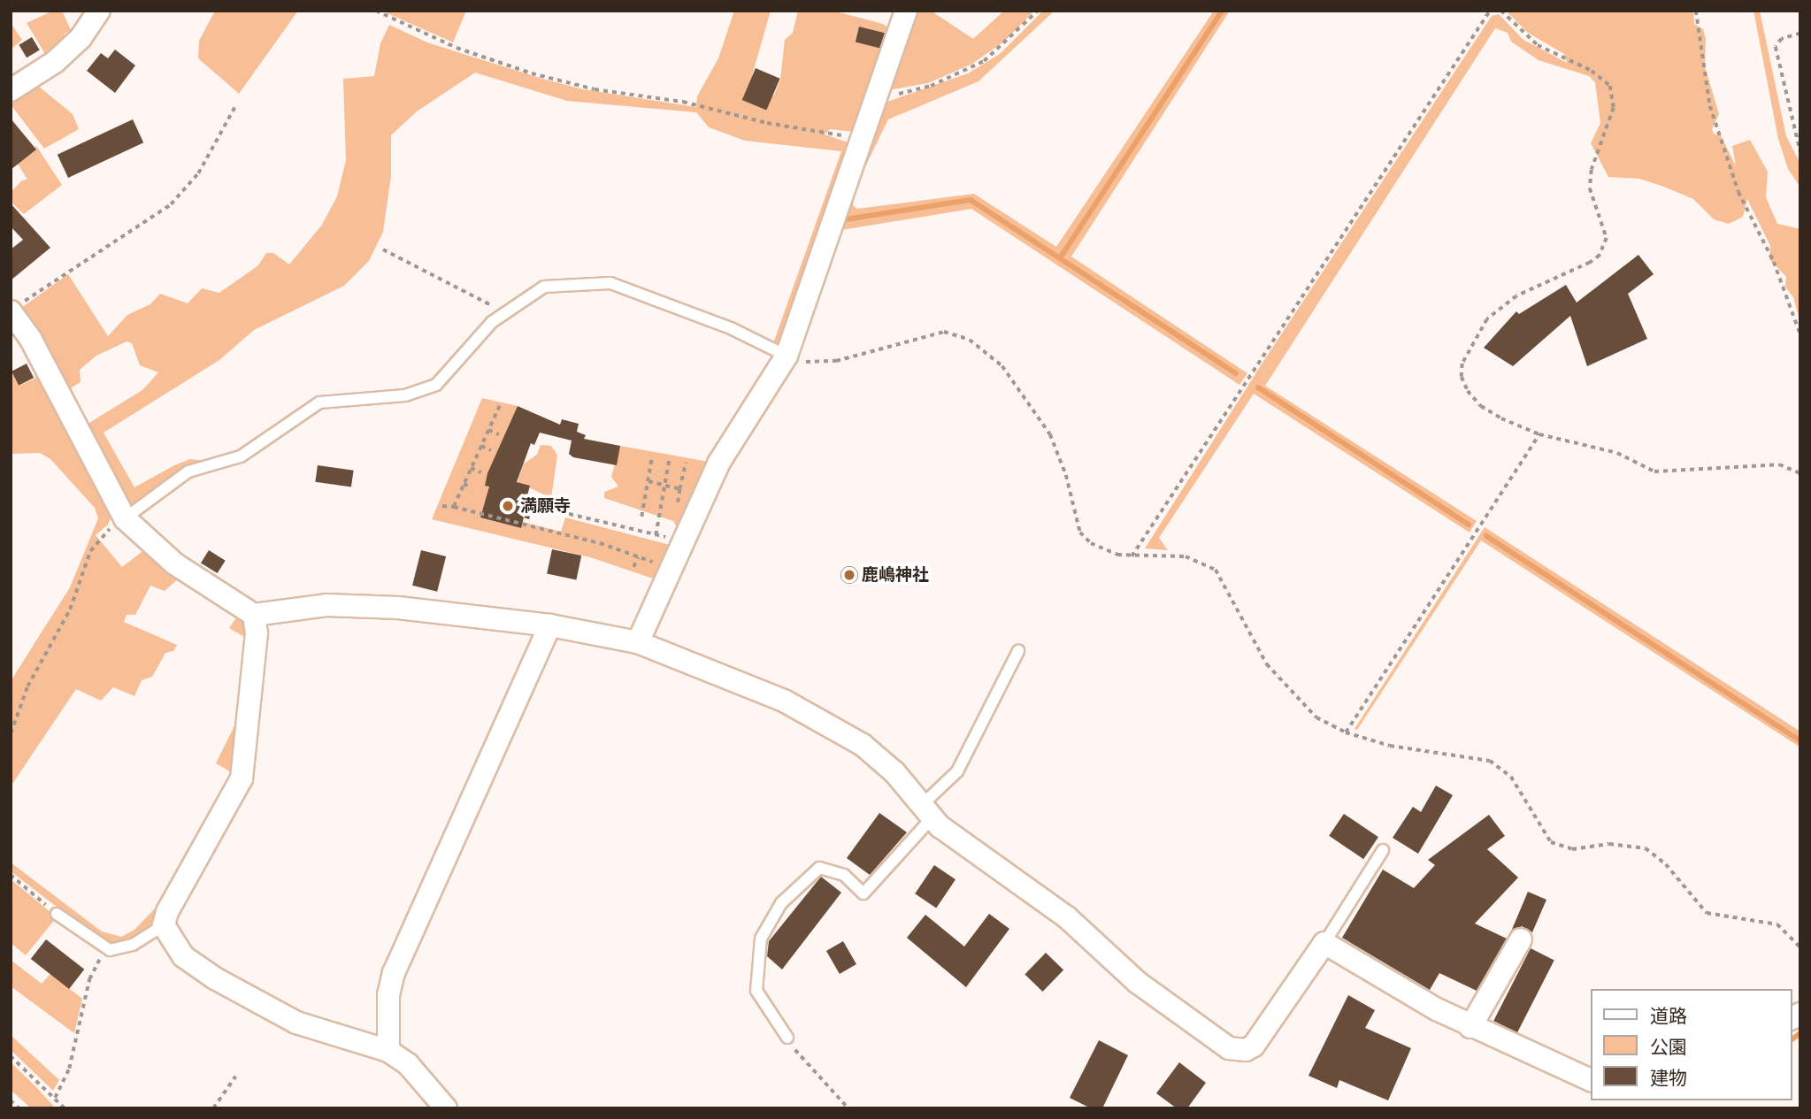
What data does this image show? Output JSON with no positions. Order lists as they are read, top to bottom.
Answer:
{
  "places": ["満願寺", "鹿嶋神社"],
  "legend": ["道路", "公園", "建物"]
}
